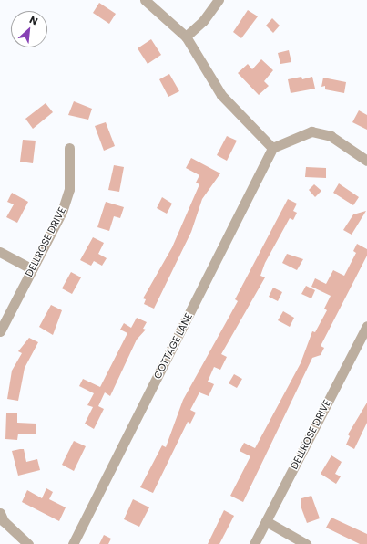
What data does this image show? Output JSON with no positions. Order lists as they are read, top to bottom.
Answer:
{
  "streets": {
    "street": ["DELLROSE DRIVE", "COTTAGE LANE"]
  },
  "north": "top right"
}
